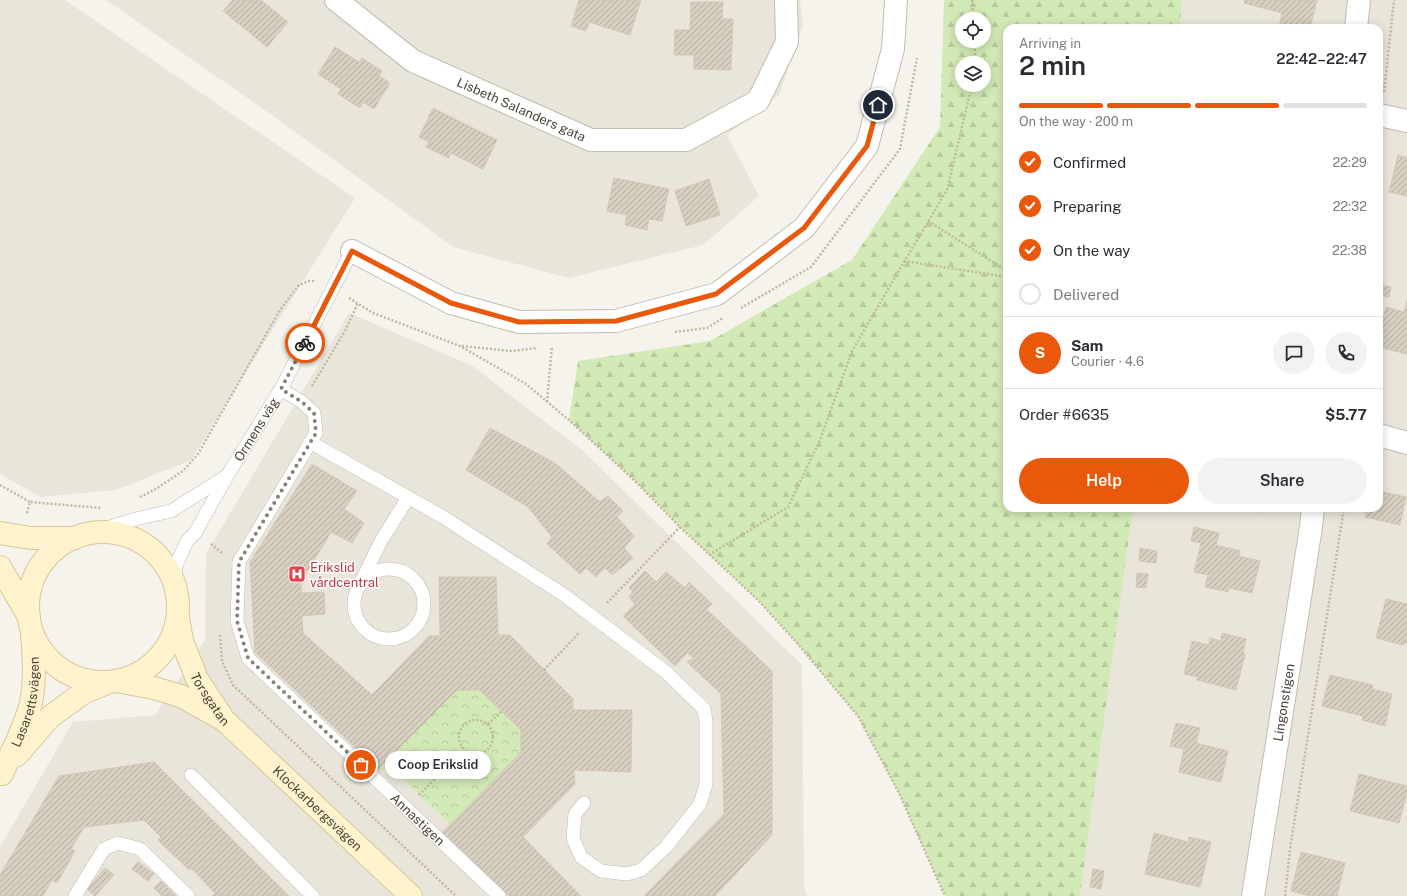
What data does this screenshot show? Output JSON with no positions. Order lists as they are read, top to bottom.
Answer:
{
  "streets": {
    "main road": ["Torsgatan", "Lasarettsvägen", "Klockarbergsvägen"],
    "street": ["Lisbeth Salanders gata", "Ormens väg", "Lingonstigen"],
    "lane": ["Annastigen"]
  },
  "crossings": [
    ["Ormens väg", "Annastigen"],
    ["Torsgatan", "Lasarettsvägen"],
    ["Torsgatan", "Klockarbergsvägen"]
  ],
  "places": {
    "hospital": ["Erikslid vårdcentral"],
    "other": ["Coop Erikslid"]
  },
  "page": {
    "heading": ["2 min", "Arriving in", "22:42–22:47"],
    "panel": [
      "Sam",
      "Courier · 4.6",
      "Order #6635",
      "$5.77"
    ],
    "bar": "On the way · 200 m",
    "list": [
      ["Confirmed", "22:29"],
      ["Preparing", "22:32"],
      ["On the way", "22:38"],
      "Delivered"
    ],
    "round": "S",
    "buttons": ["Help", "Share"],
    "bubble": "Coop Erikslid"
  }
}
